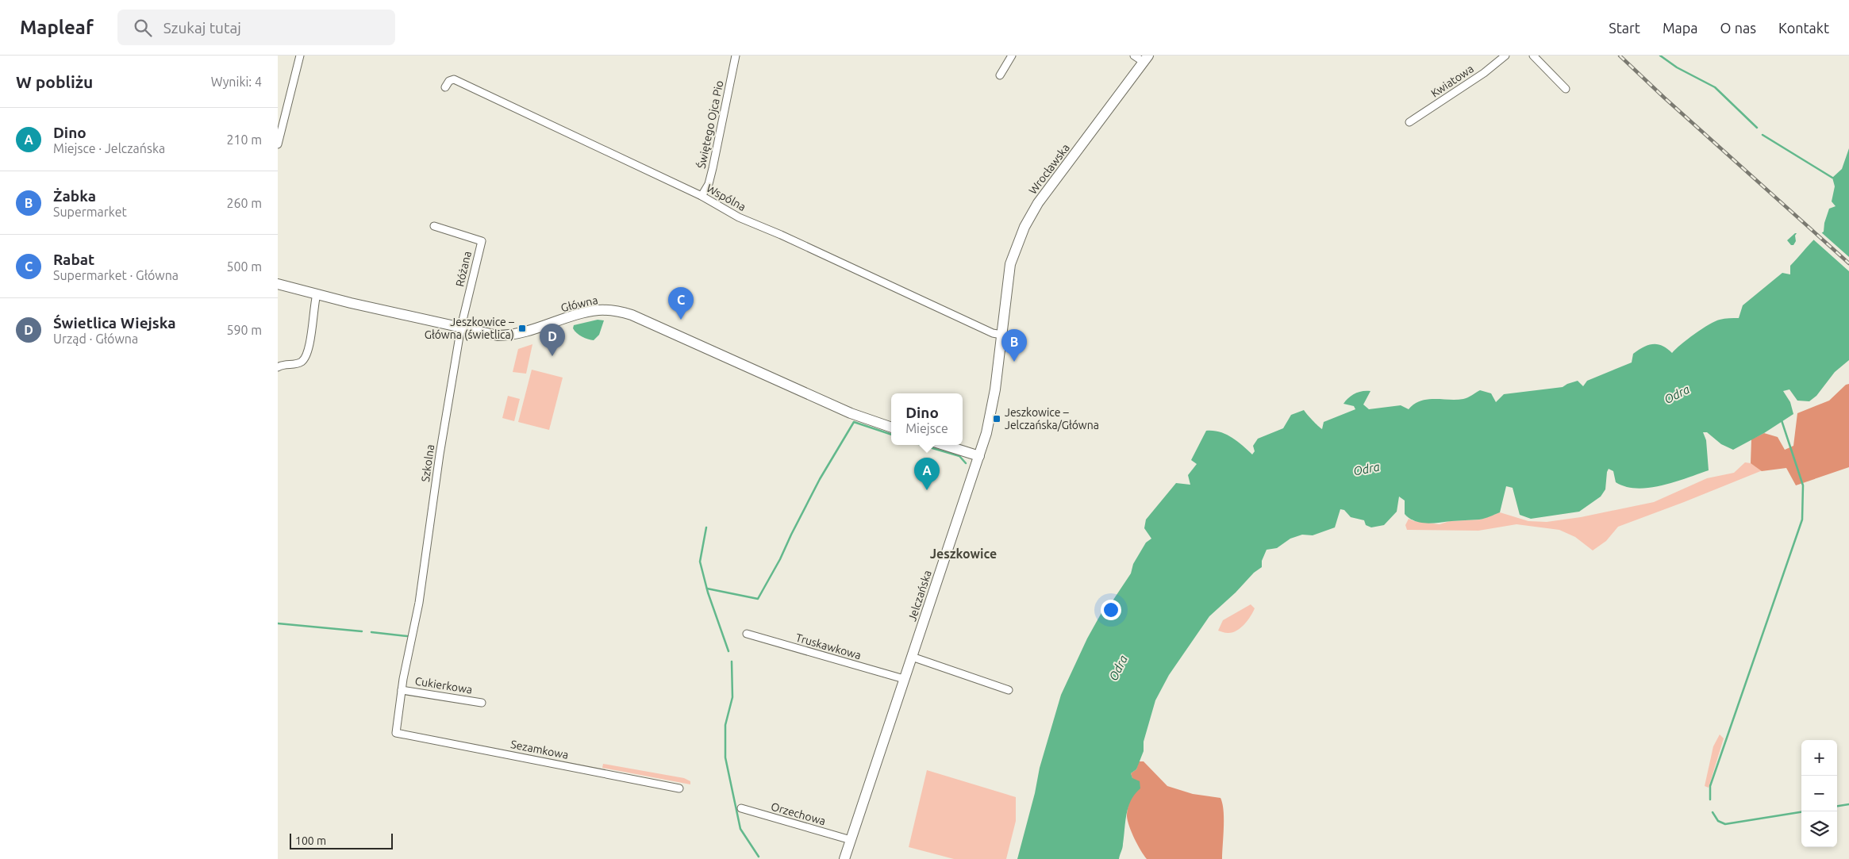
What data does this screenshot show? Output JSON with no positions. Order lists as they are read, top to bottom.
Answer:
{
  "streets": {
    "main road": ["Wrocławska", "Główna", "Jelczańska"],
    "street": [
      "Kwiatowa",
      "Świętego Ojca Pio",
      "Wspólna",
      "Różana",
      "Szkolna",
      "Truskawkowa",
      "Cukierkowa",
      "Sezamkowa",
      "Orzechowa"
    ]
  },
  "crossings": [
    ["Świętego Ojca Pio", "Wspólna"],
    ["Wrocławska", "Jelczańska"],
    ["Wspólna", "Jelczańska"],
    ["Różana", "Główna"],
    ["Różana", "Szkolna"],
    ["Główna", "Szkolna"],
    ["Szkolna", "Cukierkowa"],
    ["Szkolna", "Sezamkowa"],
    ["Jelczańska", "Truskawkowa"],
    ["Jelczańska", "Orzechowa"]
  ],
  "districts": ["Jeszkowice"],
  "water": ["Odra"],
  "places": {
    "transit": ["Jeszkowice – Główna (świetlica)", "Jeszkowice – Jelczańska/Główna"]
  },
  "scale_bar": "100 m",
  "page": {
    "header": "Mapleaf",
    "search": "Szukaj tutaj",
    "nav": [
      "Start",
      "Mapa",
      "O nas",
      "Kontakt"
    ],
    "heading": ["W pobliżu", "Wyniki: 4"],
    "list": [
      {
        "mark": "A",
        "name": "Dino",
        "note": "Miejsce · Jelczańska",
        "value": "210 m"
      },
      {
        "mark": "B",
        "name": "Żabka",
        "note": "Supermarket",
        "value": "260 m"
      },
      {
        "mark": "C",
        "name": "Rabat",
        "note": "Supermarket · Główna",
        "value": "500 m"
      },
      {
        "mark": "D",
        "name": "Świetlica Wiejska",
        "note": "Urząd · Główna",
        "value": "590 m"
      }
    ],
    "pins": [
      "C",
      "D",
      "B",
      "A"
    ],
    "popup": ["Dino", "Miejsce"],
    "map_buttons": ["+", "−"],
    "scale": "100 m"
  }
}
